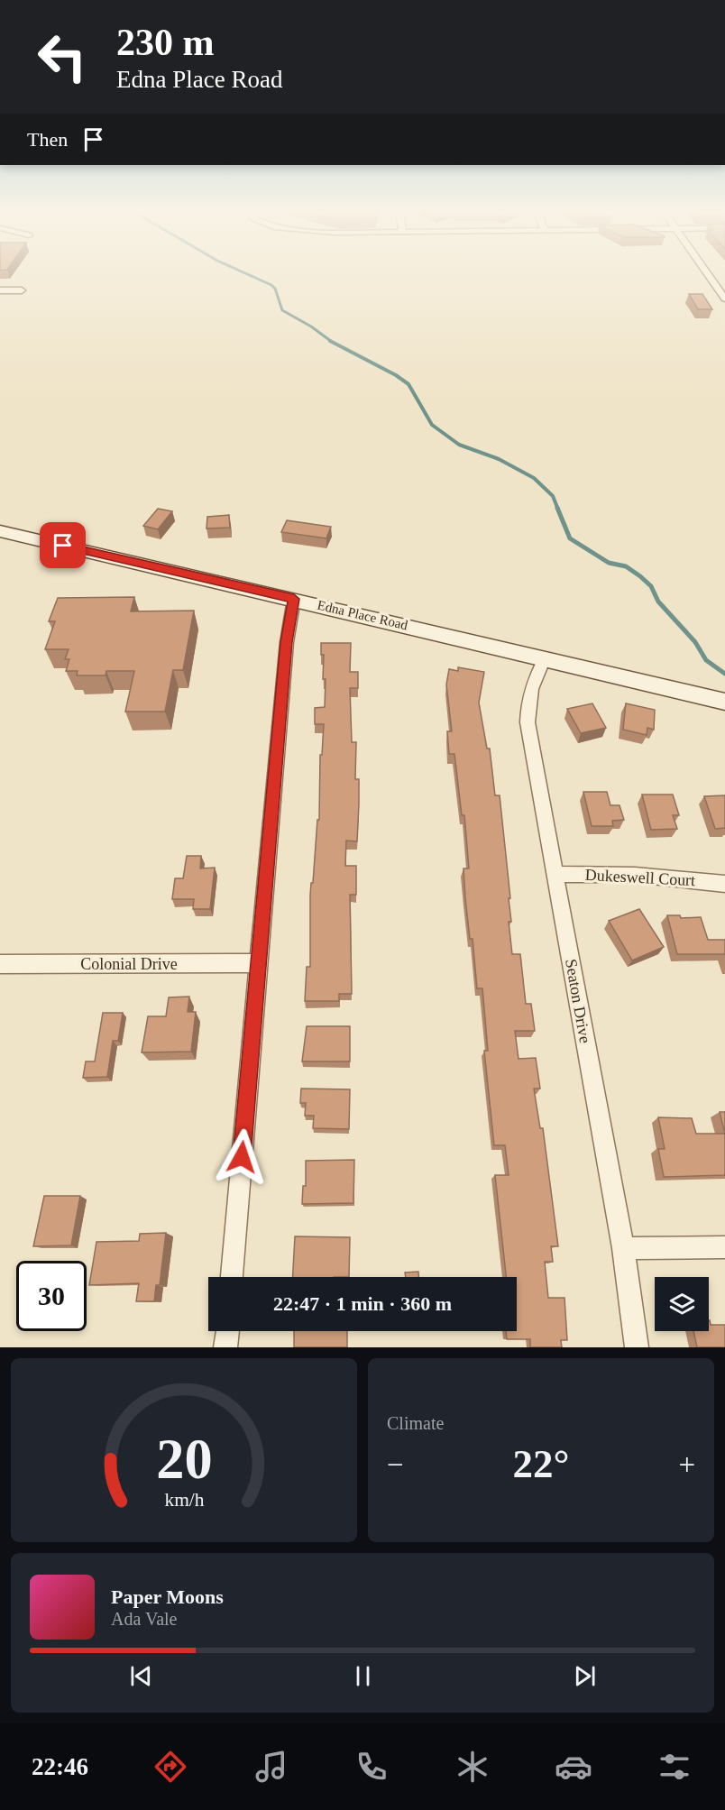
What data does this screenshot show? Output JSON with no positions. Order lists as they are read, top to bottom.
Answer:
{
  "streets": {
    "street": [
      "Edna Place Road",
      "Dukeswell Court",
      "Colonial Drive",
      "Seaton Drive"
    ]
  },
  "crossings": [
    ["Edna Place Road", "Seaton Drive"],
    ["Dukeswell Court", "Seaton Drive"]
  ],
  "page": {
    "turn": ["230 m", "Edna Place Road"],
    "then": "Then",
    "limit": "30",
    "trip": "22:47 · 1 min · 360 m",
    "tile": "Climate",
    "heat": ["−", "22°", "+"],
    "song": ["Paper Moons", "Ada Vale"],
    "tabs": "22:46",
    "gauge": ["20", "km/h"]
  }
}
